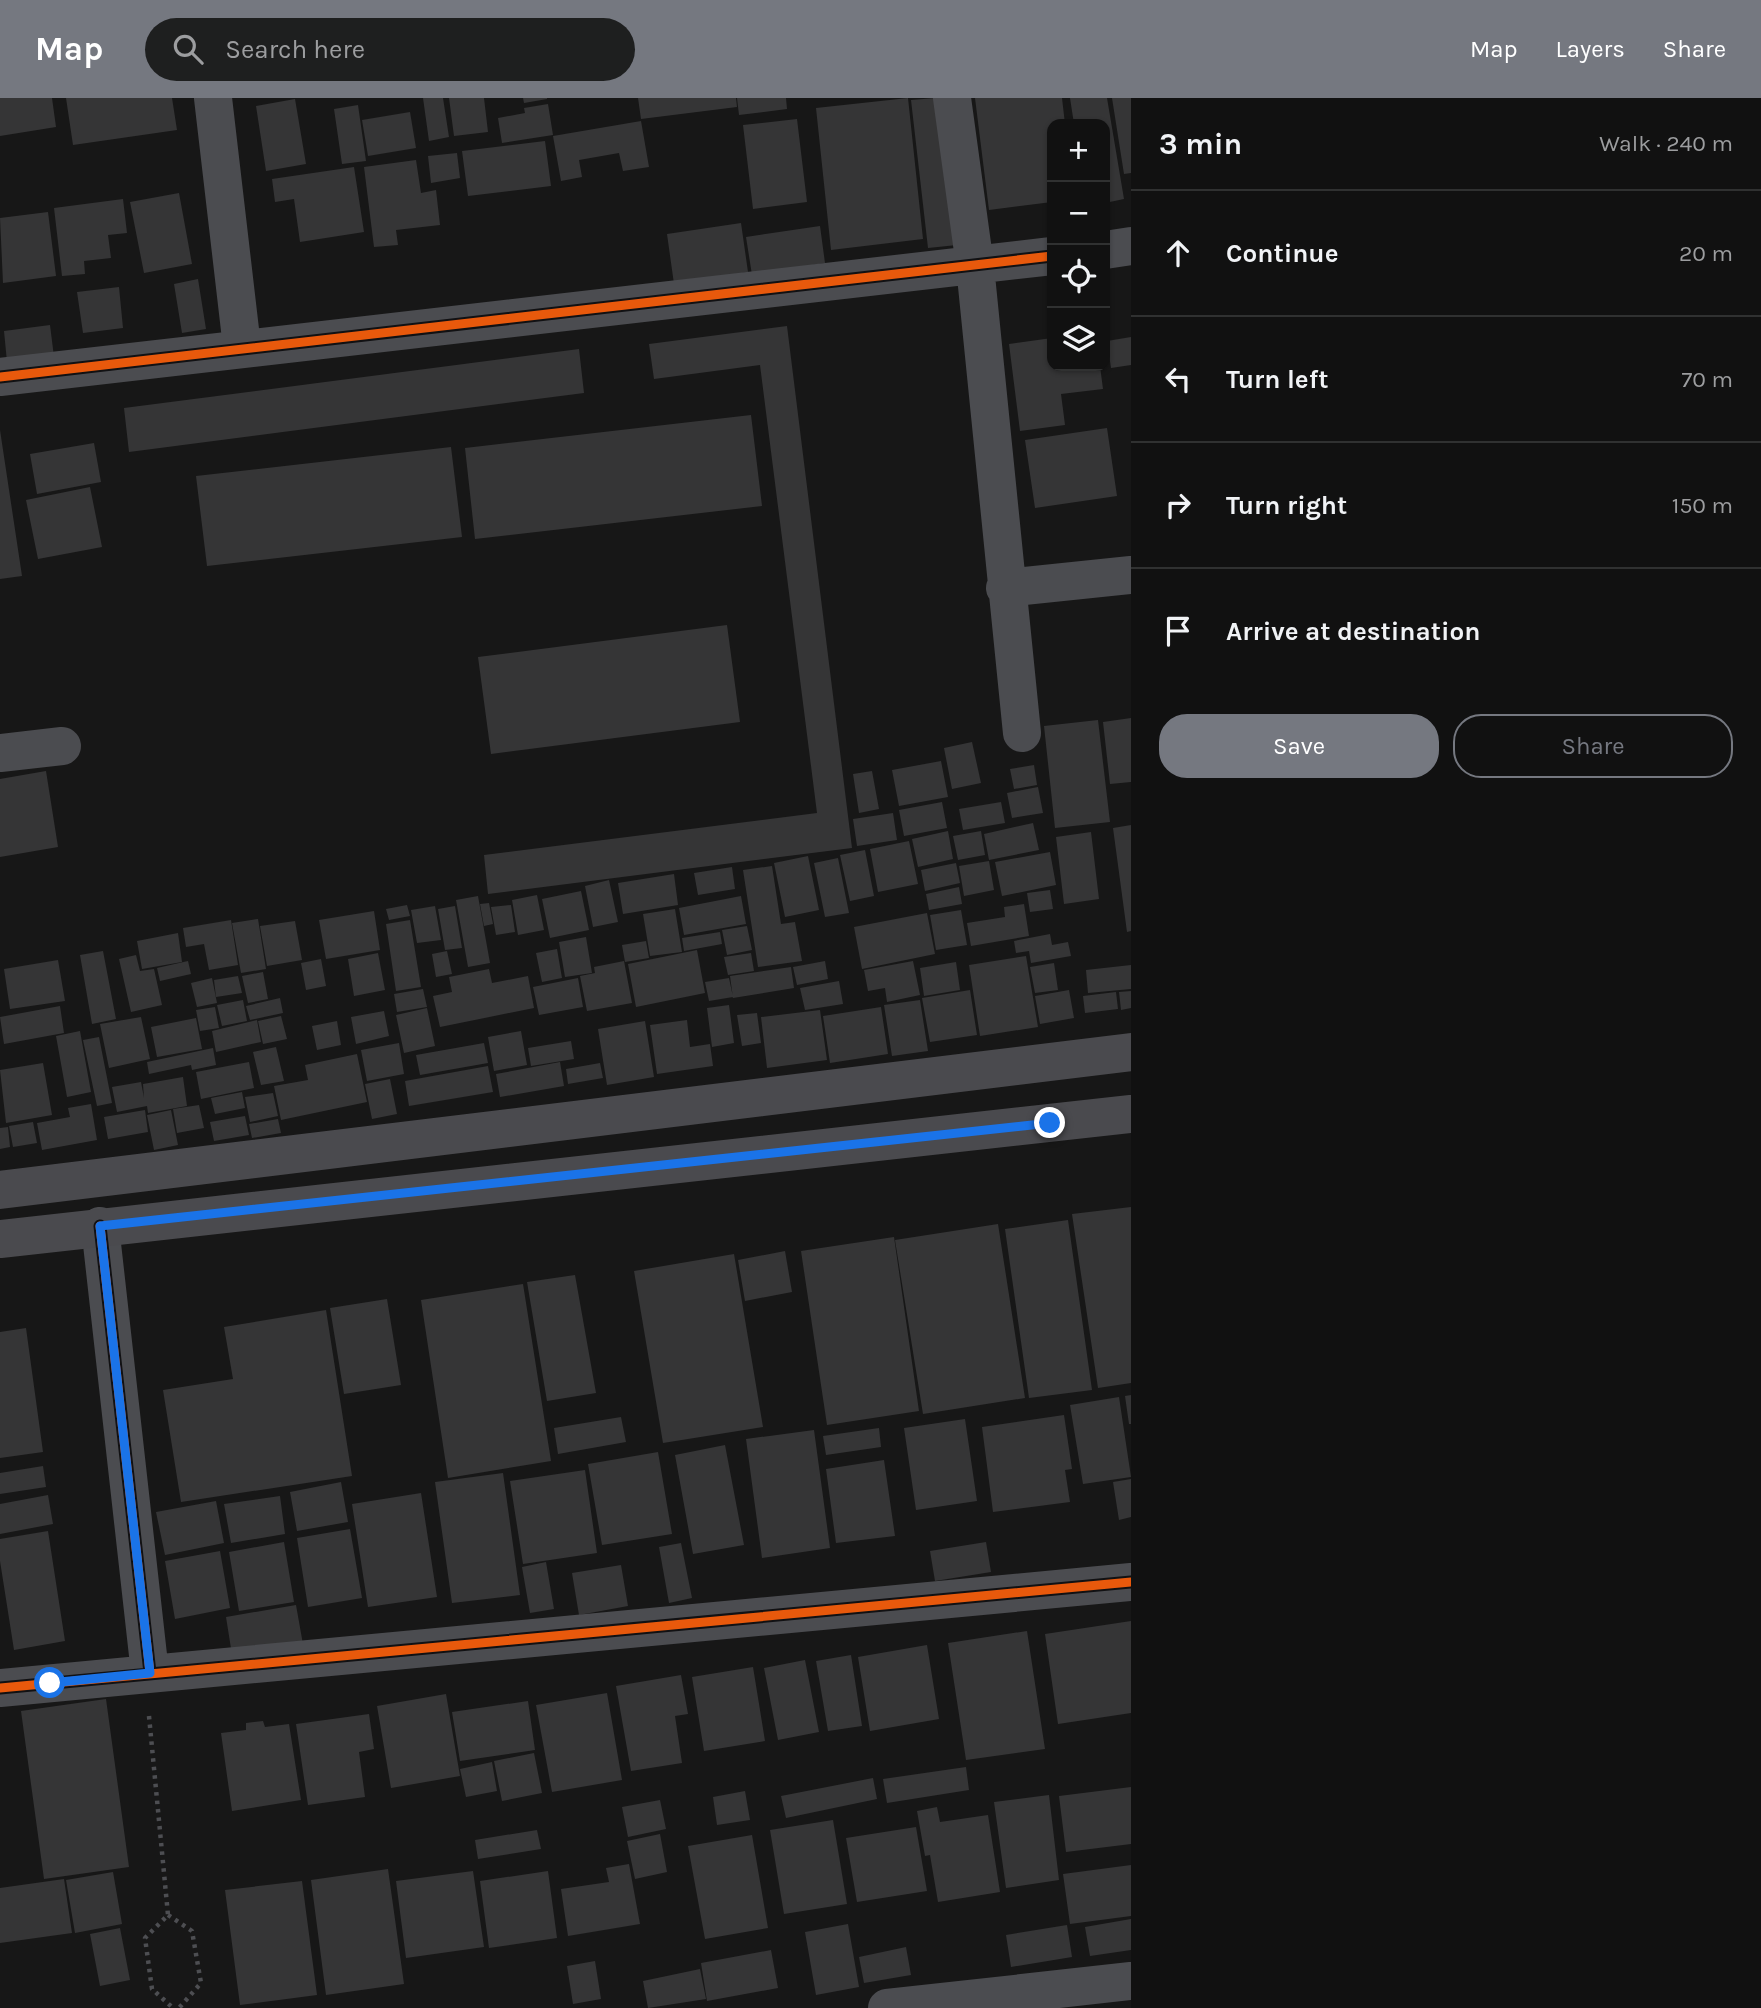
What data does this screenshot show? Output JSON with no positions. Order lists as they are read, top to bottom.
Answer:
{
  "page": {
    "header": "Map",
    "search": "Search here",
    "nav": ["Map", "Layers", "Share"],
    "heading": ["3 min", "Walk · 240 m"],
    "map_buttons": ["+", "−"],
    "list": [
      ["Continue", "20 m"],
      ["Turn left", "70 m"],
      ["Turn right", "150 m"],
      "Arrive at destination"
    ],
    "buttons": ["Save", "Share"]
  }
}
